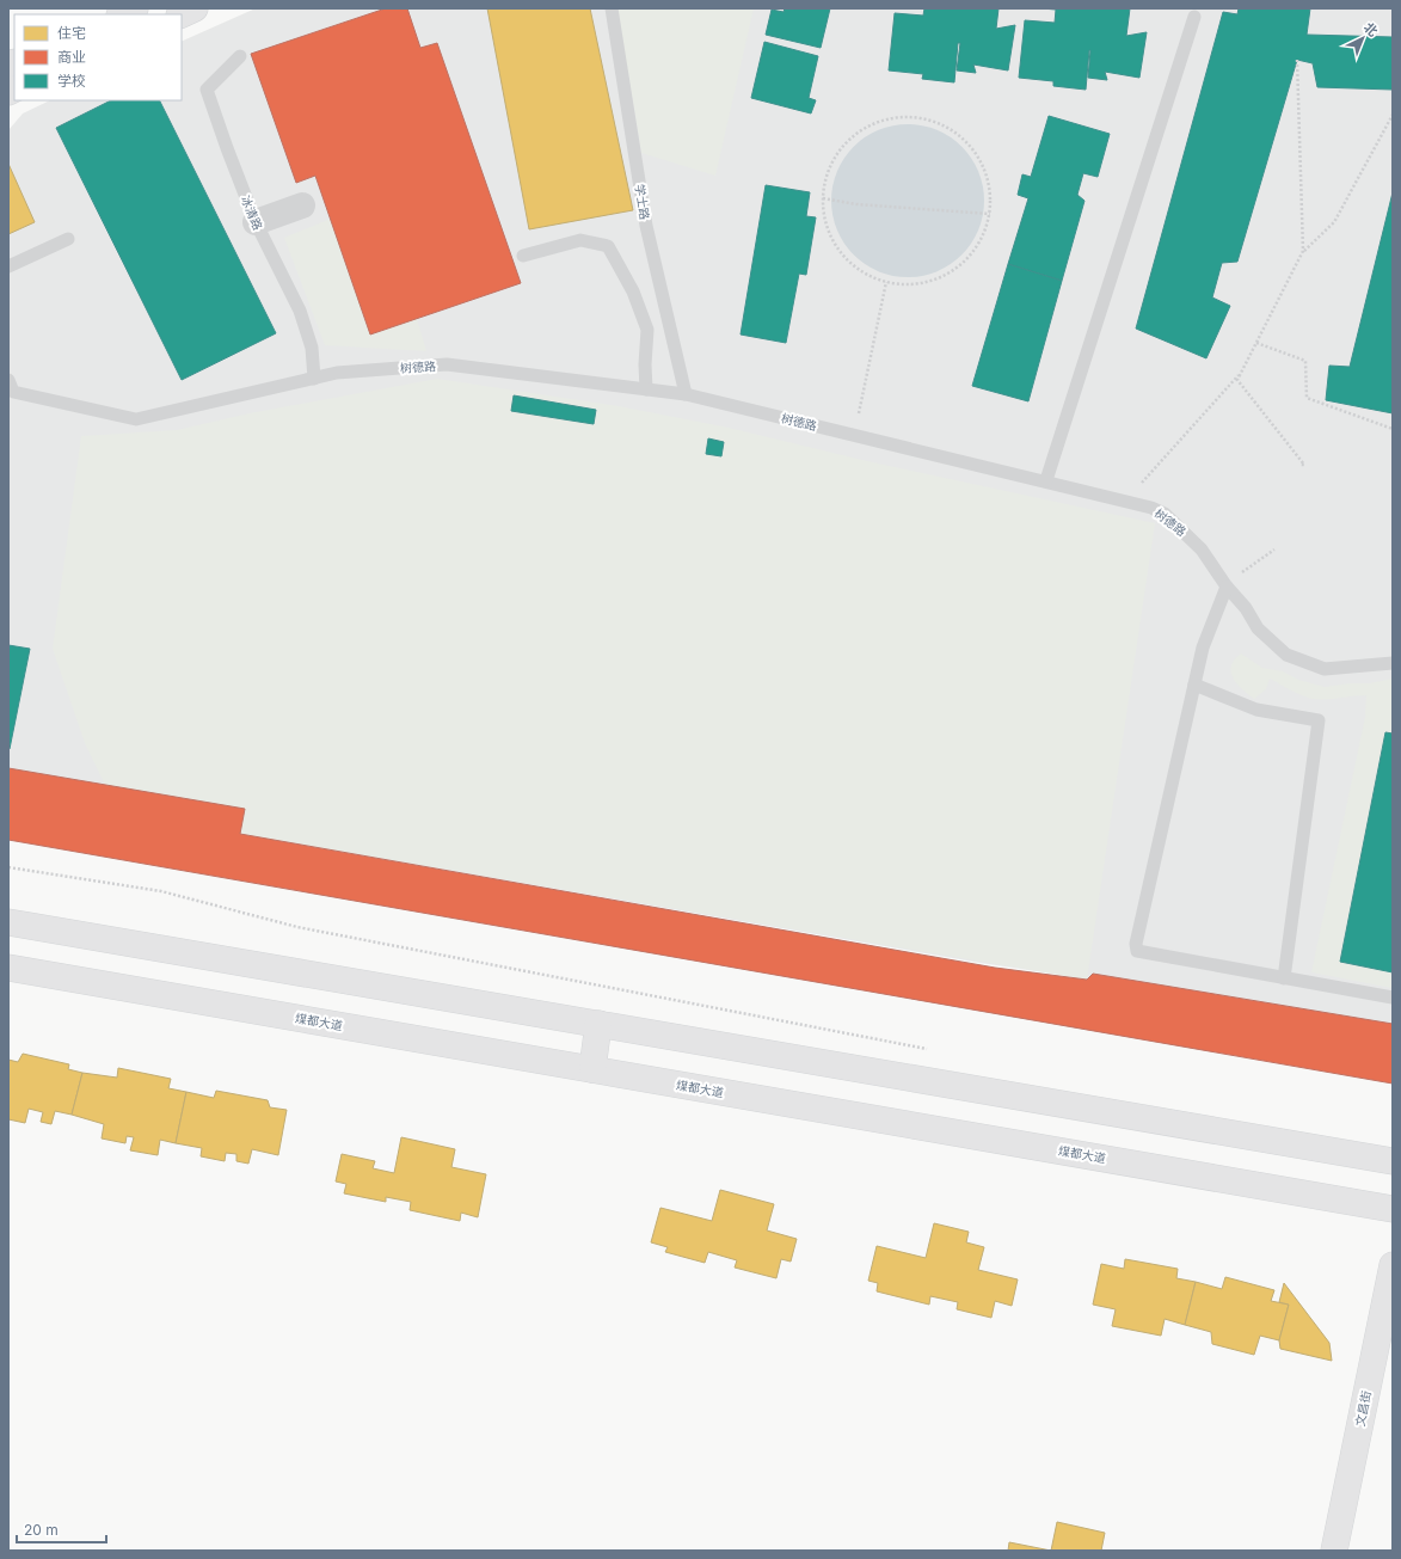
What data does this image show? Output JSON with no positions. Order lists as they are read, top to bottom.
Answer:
{
  "streets": {
    "main road": ["煤都大道", "文昌街"],
    "lane": ["学士路", "冰清路", "树德路"]
  },
  "crossings": [
    ["学士路", "树德路"],
    ["冰清路", "树德路"]
  ],
  "legend": ["住宅", "商业", "学校"],
  "scale_bar": "20 m",
  "north": "top right"
}
